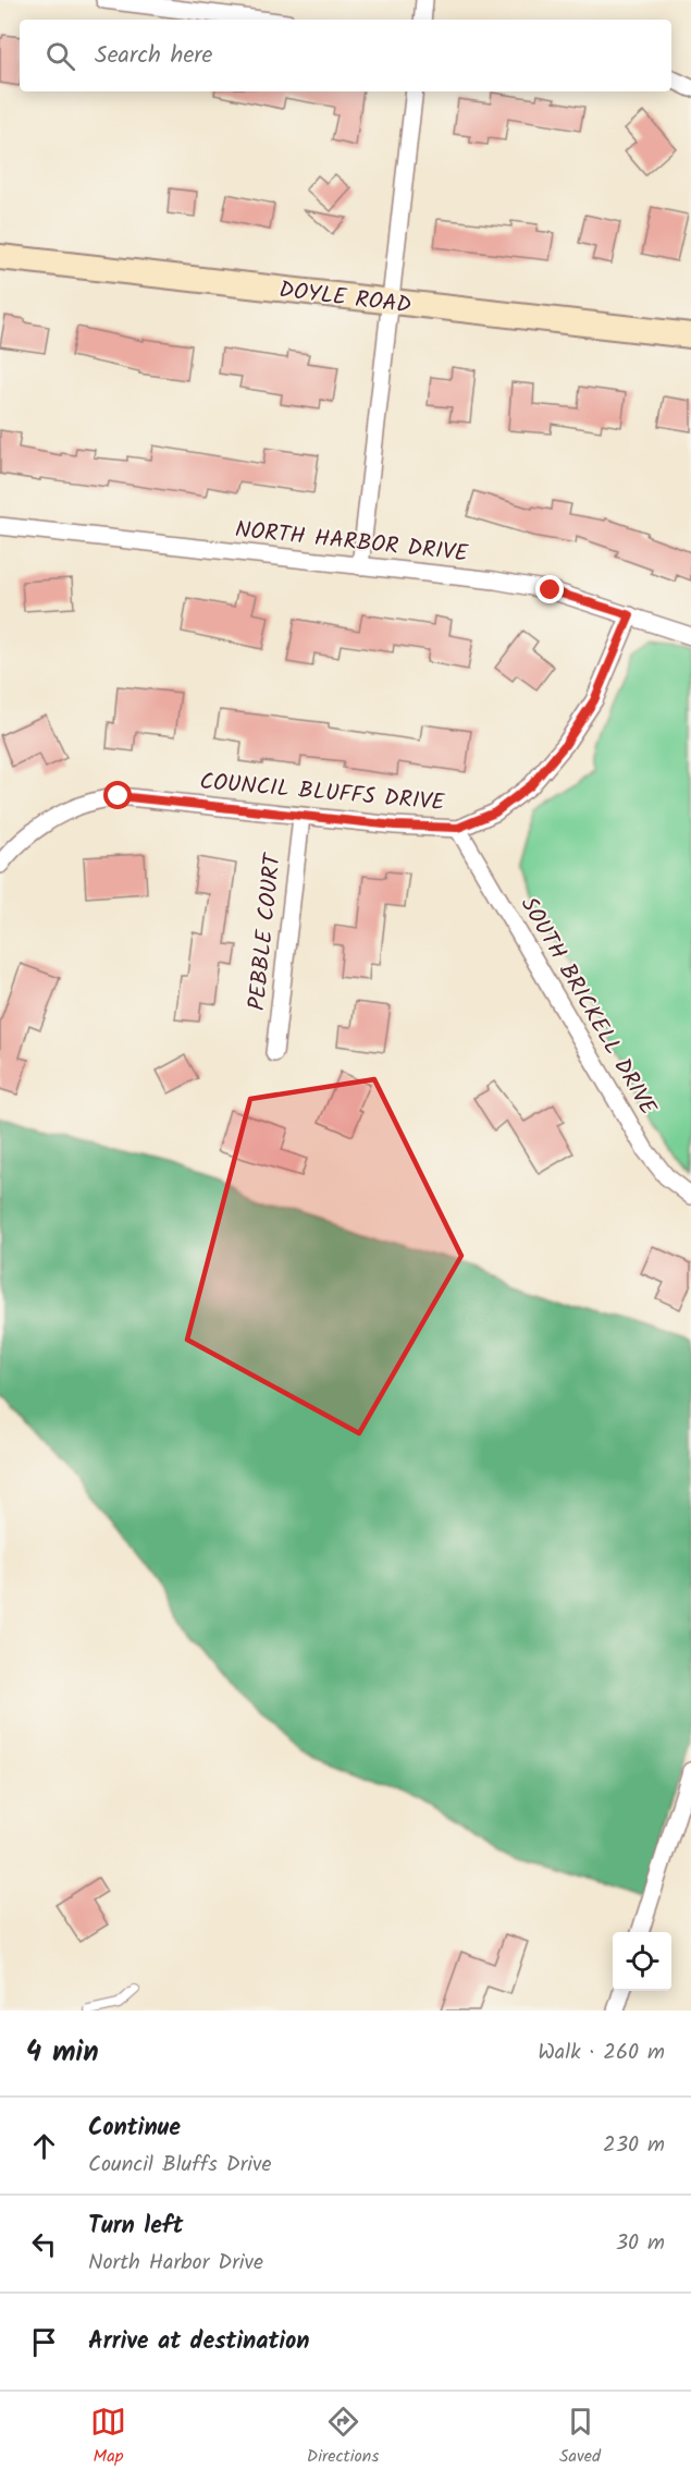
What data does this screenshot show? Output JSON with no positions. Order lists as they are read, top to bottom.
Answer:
{
  "streets": {
    "main road": ["DOYLE ROAD"],
    "street": [
      "NORTH HARBOR DRIVE",
      "COUNCIL BLUFFS DRIVE",
      "PEBBLE COURT",
      "SOUTH BRICKELL DRIVE"
    ]
  },
  "crossings": [
    ["NORTH HARBOR DRIVE", "COUNCIL BLUFFS DRIVE"],
    ["COUNCIL BLUFFS DRIVE", "PEBBLE COURT"],
    ["COUNCIL BLUFFS DRIVE", "SOUTH BRICKELL DRIVE"]
  ],
  "page": {
    "search": "Search here",
    "heading": ["4 min", "Walk · 260 m"],
    "list": [
      ["Continue", "Council Bluffs Drive", "230 m"],
      ["Turn left", "North Harbor Drive", "30 m"],
      "Arrive at destination"
    ],
    "nav": ["Map", "Directions", "Saved"]
  }
}
